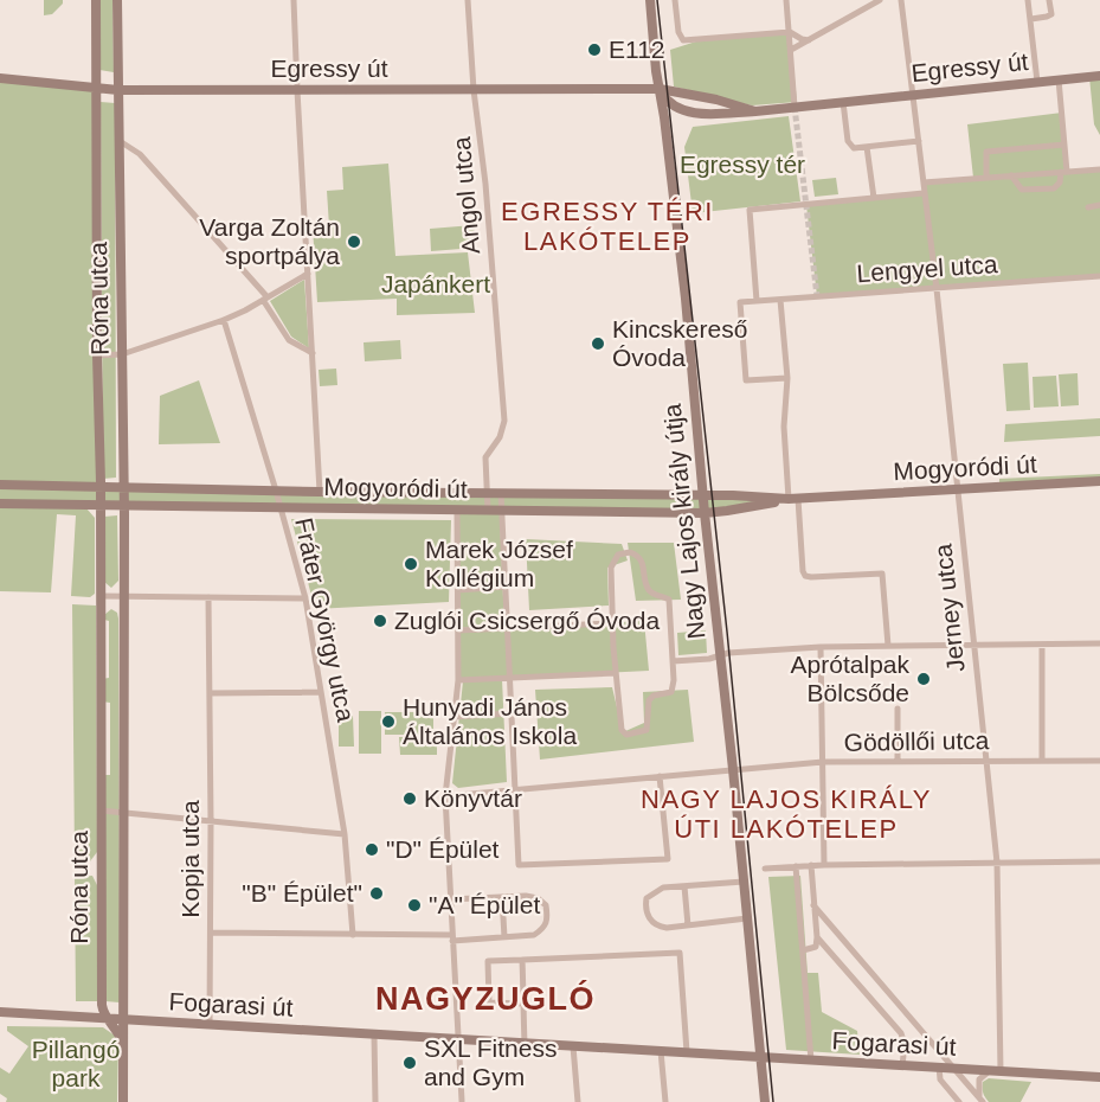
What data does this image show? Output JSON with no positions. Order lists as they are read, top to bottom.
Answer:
{
  "streets": {
    "street": [
      "Egressy út",
      "Angol utca",
      "Lengyel utca",
      "Róna utca",
      "Mogyoródi út",
      "Nagy Lajos király útja",
      "Jerney utca",
      "Fráter György utca",
      "Gödöllői utca",
      "Kopja utca",
      "Fogarasi út"
    ]
  },
  "crossings": [
    ["Egressy út", "Angol utca"],
    ["Egressy út", "Róna utca"],
    ["Egressy út", "Nagy Lajos király útja"],
    ["Egressy út", "Jerney utca"],
    ["Angol utca", "Mogyoródi út"],
    ["Lengyel utca", "Jerney utca"],
    ["Róna utca", "Mogyoródi út"],
    ["Róna utca", "Fogarasi út"],
    ["Mogyoródi út", "Nagy Lajos király útja"],
    ["Mogyoródi út", "Jerney utca"],
    ["Mogyoródi út", "Fráter György utca"],
    ["Nagy Lajos király útja", "Gödöllői utca"],
    ["Nagy Lajos király útja", "Fogarasi út"],
    ["Jerney utca", "Gödöllői utca"],
    ["Jerney utca", "Fogarasi út"],
    ["Kopja utca", "Fogarasi út"]
  ],
  "districts": ["EGRESSY TÉRI LAKÓTELEP", "NAGY LAJOS KIRÁLY ÚTI LAKÓTELEP", "NAGYZUGLÓ"],
  "parks": ["Egressy tér", "Japánkert", "Pillangó park"],
  "places": [
    "E112",
    "Varga Zoltán sportpálya",
    "Kincskereső Óvoda",
    "Marek József Kollégium",
    "Zuglói Csicsergő Óvoda",
    "Aprótalpak Bölcsőde",
    "Hunyadi János Általános Iskola",
    "Könyvtár",
    "\"D\" Épület",
    "\"B\" Épület\"",
    "\"A\" Épület",
    "SXL Fitness and Gym"
  ]
}
